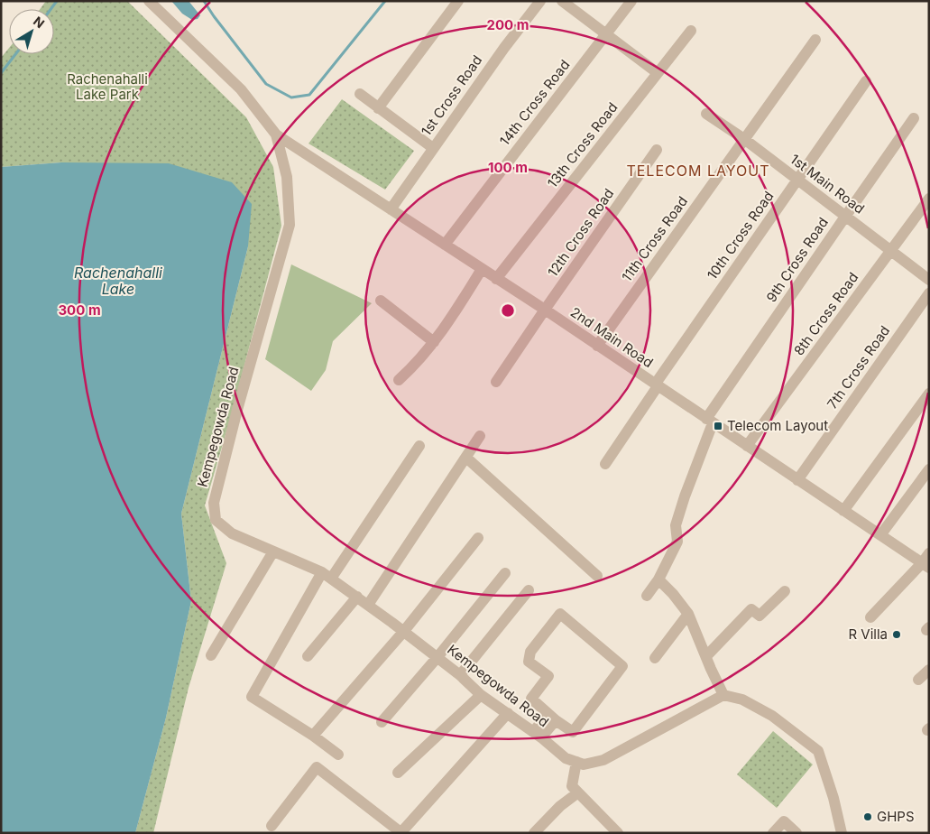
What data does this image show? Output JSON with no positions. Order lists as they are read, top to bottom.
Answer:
{
  "streets": {
    "street": [
      "1st Cross Road",
      "14th Cross Road",
      "13th Cross Road",
      "1st Main Road",
      "12th Cross Road",
      "10th Cross Road",
      "11th Cross Road",
      "9th Cross Road",
      "8th Cross Road",
      "2nd Main Road",
      "7th Cross Road",
      "Kempegowda Road"
    ]
  },
  "crossings": [
    ["1st Cross Road", "2nd Main Road"],
    ["14th Cross Road", "2nd Main Road"],
    ["13th Cross Road", "2nd Main Road"],
    ["1st Main Road", "10th Cross Road"],
    ["1st Main Road", "11th Cross Road"],
    ["1st Main Road", "9th Cross Road"],
    ["1st Main Road", "8th Cross Road"],
    ["12th Cross Road", "2nd Main Road"],
    ["10th Cross Road", "2nd Main Road"],
    ["11th Cross Road", "2nd Main Road"],
    ["9th Cross Road", "2nd Main Road"],
    ["8th Cross Road", "2nd Main Road"],
    ["2nd Main Road", "7th Cross Road"],
    ["2nd Main Road", "Kempegowda Road"]
  ],
  "districts": ["TELECOM LAYOUT"],
  "water": ["Rachenahalli Lake"],
  "parks": ["Rachenahalli Lake Park"],
  "places": {
    "transit": ["Telecom Layout"],
    "other": ["R Villa", "GHPS"]
  },
  "north": "top right",
  "rings": ["200 m", "100 m", "300 m"]
}
